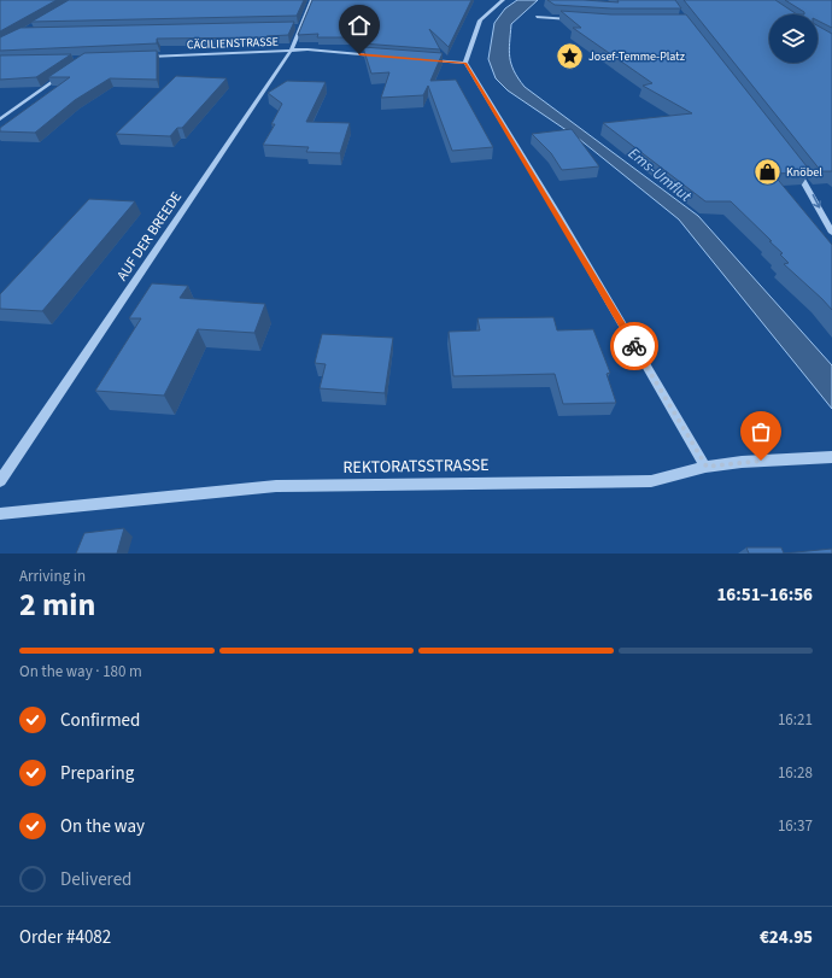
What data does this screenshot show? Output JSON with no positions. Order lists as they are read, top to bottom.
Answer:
{
  "streets": {
    "street": ["CÄCILIENSTRASSE", "AUF DER BREEDE", "REKTORATSSTRASSE"]
  },
  "crossings": [
    ["CÄCILIENSTRASSE", "AUF DER BREEDE"]
  ],
  "water": ["Ems-Umflut"],
  "places": {
    "place": ["Josef-Temme-Platz"],
    "shop": ["Knöbel"]
  },
  "page": {
    "heading": ["2 min", "Arriving in", "16:51–16:56"],
    "panel": ["Order #4082", "€24.95"],
    "bar": "On the way · 180 m",
    "list": [
      ["Confirmed", "16:21"],
      ["Preparing", "16:28"],
      ["On the way", "16:37"],
      "Delivered"
    ]
  }
}
